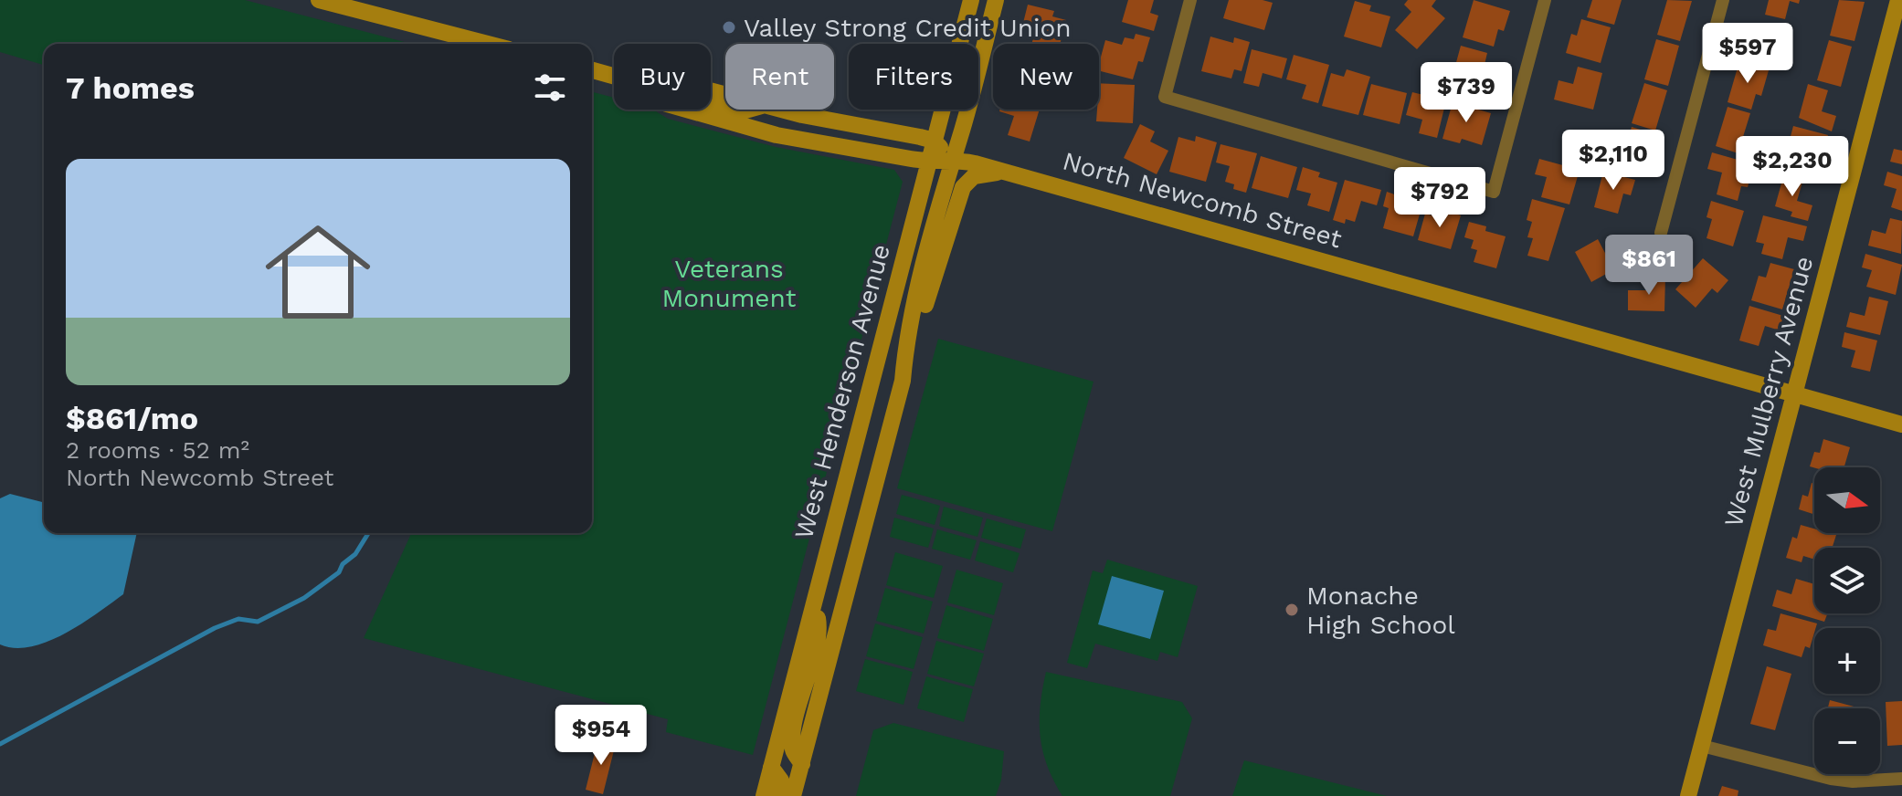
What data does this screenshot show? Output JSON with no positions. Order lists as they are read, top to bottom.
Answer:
{
  "streets": {
    "main road": ["North Newcomb Street", "West Henderson Avenue", "West Mulberry Avenue"]
  },
  "crossings": [
    ["North Newcomb Street", "West Henderson Avenue"],
    ["North Newcomb Street", "West Mulberry Avenue"]
  ],
  "parks": ["Veterans Monument"],
  "places": ["Valley Strong Credit Union", "Monache High School"],
  "north": "right",
  "page": {
    "price": [
      "$597",
      "$739",
      "$2,110",
      "$2,230",
      "$792",
      "$861",
      "$954"
    ],
    "chip": [
      "Buy",
      "Rent",
      "Filters",
      "New"
    ],
    "heading": "7 homes",
    "list": [
      {
        "name": "$861/mo",
        "note": "2 rooms · 52 m² · North Newcomb Street"
      }
    ],
    "map_buttons": ["+", "−"]
  }
}
